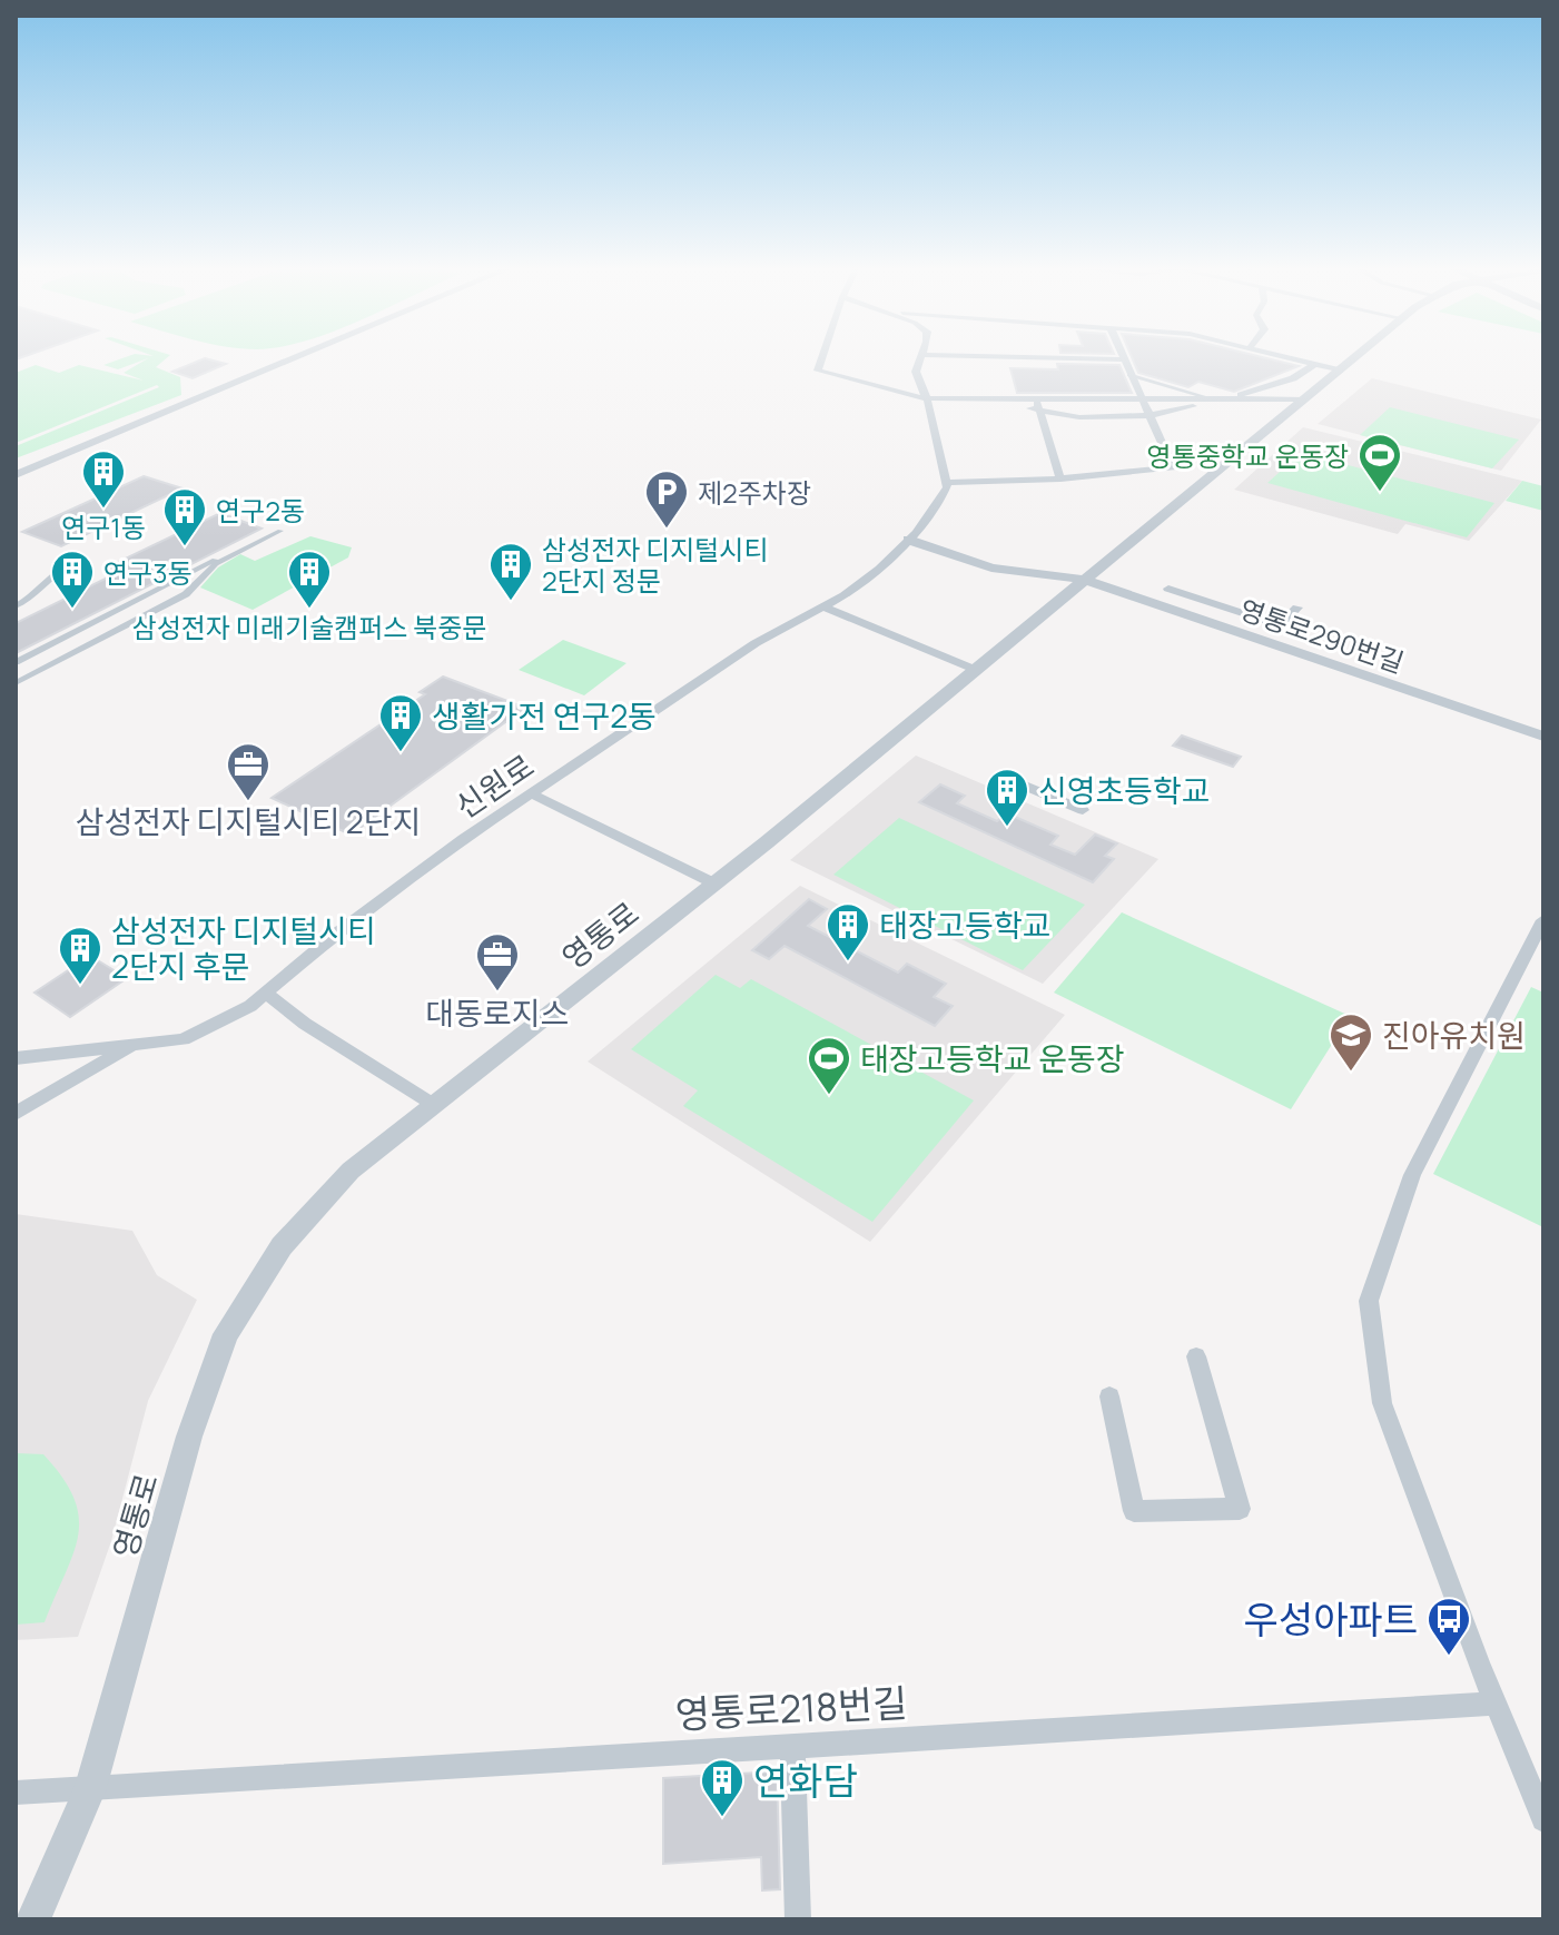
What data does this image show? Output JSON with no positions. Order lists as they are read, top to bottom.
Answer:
{
  "streets": {
    "street": [
      "영통로290번길",
      "신원로",
      "영통로",
      "영통로218번길"
    ]
  },
  "crossings": [
    ["영통로290번길", "영통로"],
    ["영통로", "영통로218번길"]
  ],
  "places": {
    "sports": ["영통중학교 운동장", "태장고등학교 운동장"],
    "building": [
      "연구1동",
      "연구2동",
      "삼성전자 디지털시티 2단지 정문",
      "연구3동",
      "삼성전자 미래기술캠퍼스 북중문",
      "생활가전 연구2동",
      "신영초등학교",
      "태장고등학교",
      "삼성전자 디지털시티 2단지 후문",
      "연화담"
    ],
    "parking": ["제2주차장"],
    "office": ["삼성전자 디지털시티 2단지", "대동로지스"],
    "school or university": ["진아유치원"],
    "bus stop": ["우성아파트"]
  }
}
